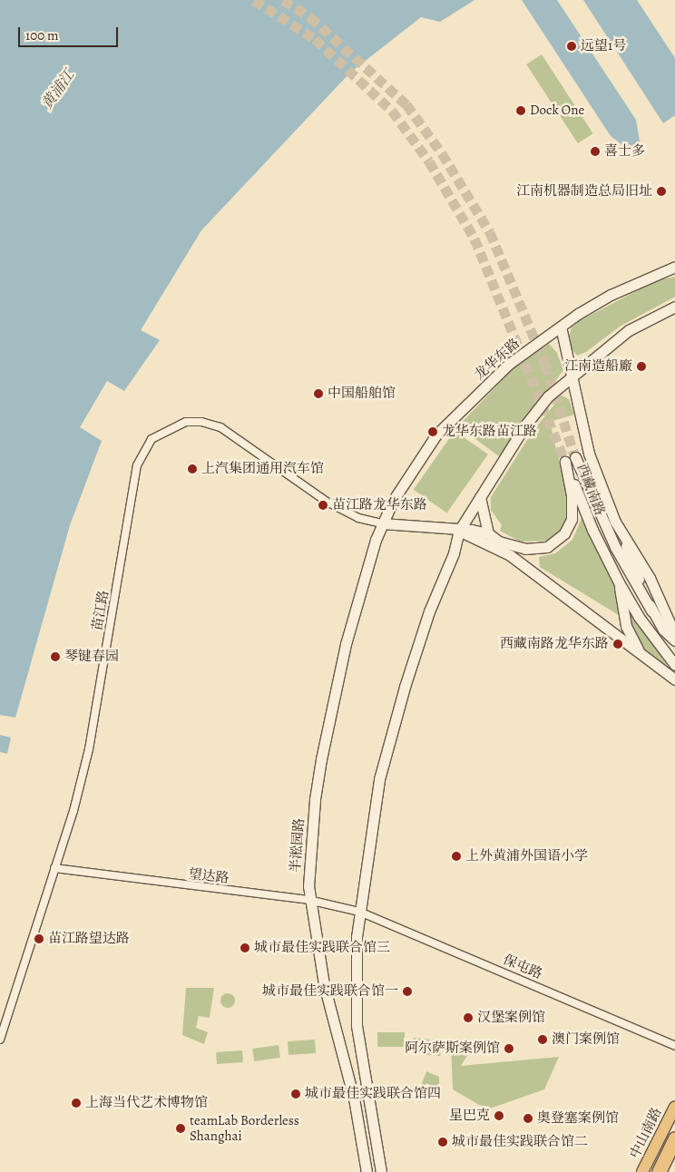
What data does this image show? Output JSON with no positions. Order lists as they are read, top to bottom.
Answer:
{
  "streets": {
    "main road": [
      "龙华东路",
      "西藏南路",
      "半淞园路",
      "中山南路"
    ],
    "street": ["苗江路", "望达路", "保屯路"]
  },
  "crossings": [
    ["龙华东路", "西藏南路"],
    ["龙华东路", "苗江路"],
    ["龙华东路", "半淞园路"],
    ["西藏南路", "苗江路"],
    ["西藏南路", "半淞园路"],
    ["苗江路", "半淞园路"],
    ["苗江路", "望达路"],
    ["半淞园路", "望达路"],
    ["望达路", "保屯路"]
  ],
  "water": ["黄浦江"],
  "places": [
    "远望1号",
    "Dock One",
    "喜士多",
    "江南机器制造总局旧址",
    "江南造船廠",
    "中国船舶馆",
    "龙华东路苗江路",
    "上汽集团通用汽车馆",
    "苗江路龙华东路",
    "西藏南路龙华东路",
    "琴键春园",
    "上外黄浦外国语小学",
    "苗江路望达路",
    "城市最佳实践联合馆三",
    "城市最佳实践联合馆一",
    "汉堡案例馆",
    "澳门案例馆",
    "阿尔萨斯案例馆",
    "城市最佳实践联合馆四",
    "上海当代艺术博物馆",
    "星巴克",
    "奥登塞案例馆",
    "teamLab Borderless Shanghai",
    "城市最佳实践联合馆二"
  ],
  "scale_bar": "100 m"
}
